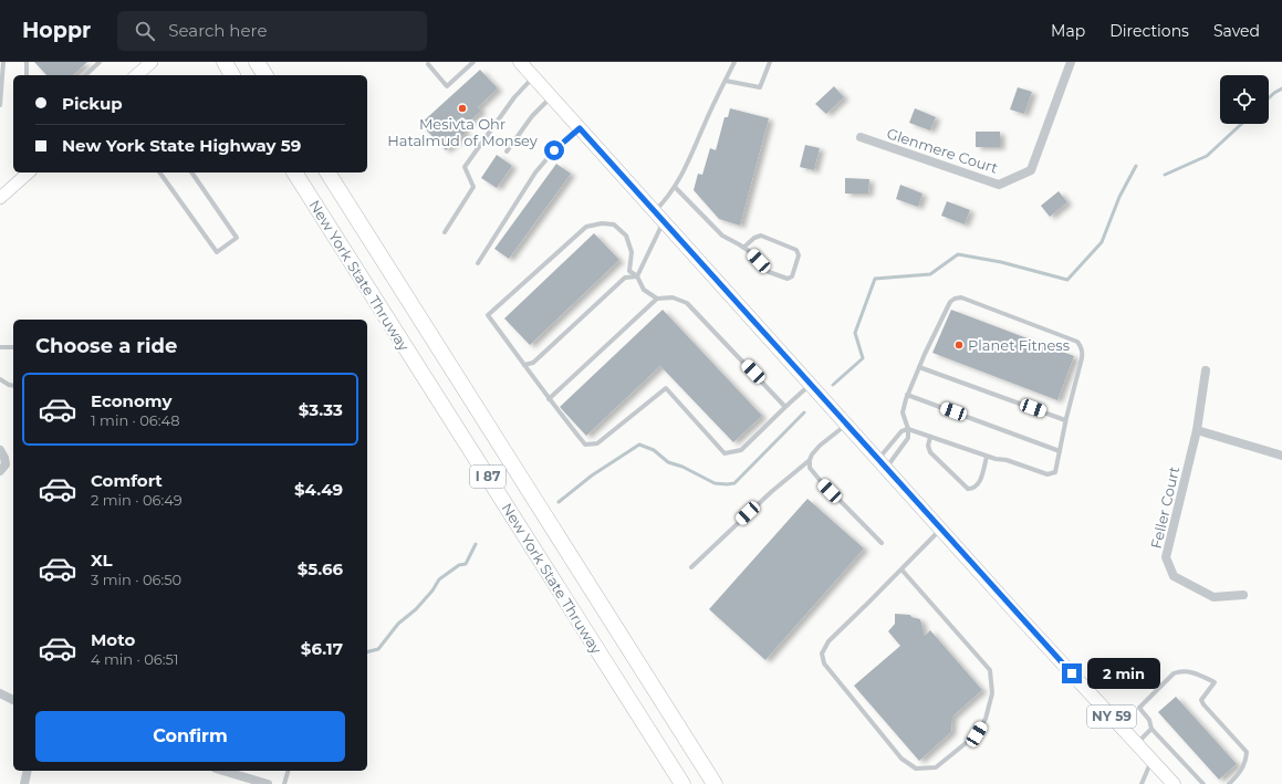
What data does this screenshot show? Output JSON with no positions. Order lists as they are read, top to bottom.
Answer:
{
  "streets": {
    "highway": ["New York State Thruway", "I 87"],
    "main road": ["NY 59"],
    "street": ["Glenmere Court", "Feller Court"]
  },
  "places": ["Mesivta Ohr Hatalmud of Monsey", "Planet Fitness"],
  "page": {
    "header": "Hoppr",
    "search": "Search here",
    "nav": ["Map", "Directions", "Saved"],
    "banner": ["Pickup", "New York State Highway 59"],
    "heading": "Choose a ride",
    "list": [
      {
        "name": "Economy",
        "note": "1 min · 06:48",
        "value": "$3.33"
      },
      {
        "name": "Comfort",
        "note": "2 min · 06:49",
        "value": "$4.49"
      },
      {
        "name": "XL",
        "note": "3 min · 06:50",
        "value": "$5.66"
      },
      {
        "name": "Moto",
        "note": "4 min · 06:51",
        "value": "$6.17"
      }
    ],
    "bubble": "2 min",
    "buttons": "Confirm"
  }
}
